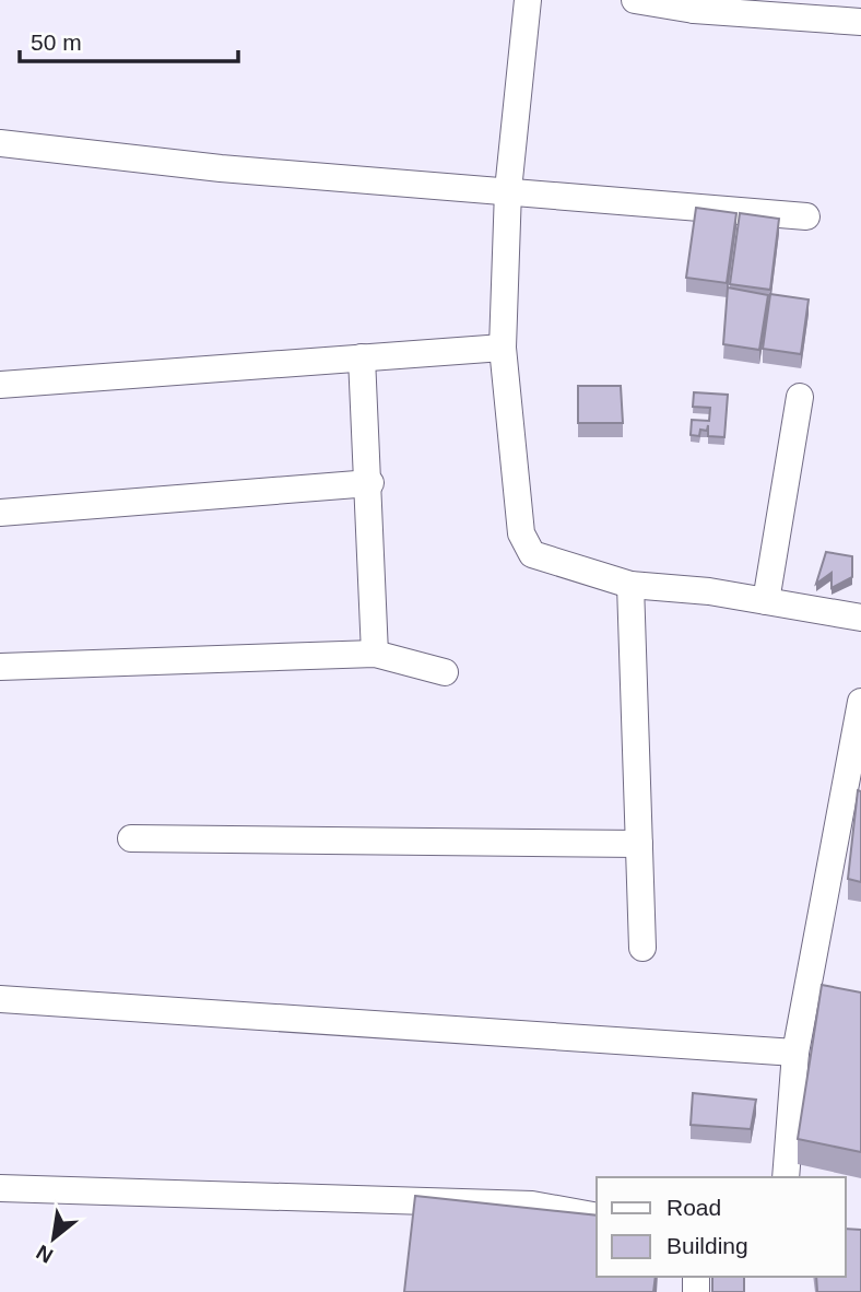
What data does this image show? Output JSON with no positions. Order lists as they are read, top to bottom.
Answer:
{
  "legend": ["Road", "Building"],
  "scale_bar": "50 m",
  "north": "bottom left"
}
